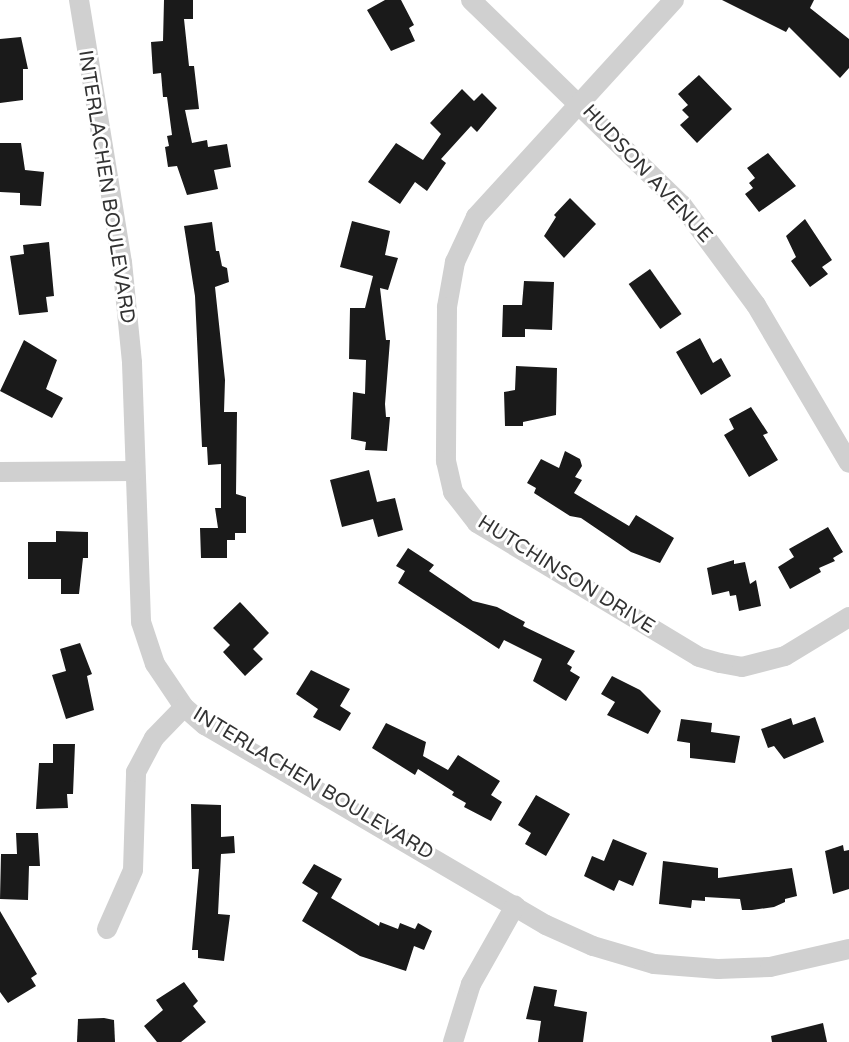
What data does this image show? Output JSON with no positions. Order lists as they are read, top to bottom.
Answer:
{
  "streets": {
    "street": ["HUDSON AVENUE", "INTERLACHEN BOULEVARD", "HUTCHINSON DRIVE"]
  },
  "crossings": [
    ["HUDSON AVENUE", "HUTCHINSON DRIVE"]
  ]
}
